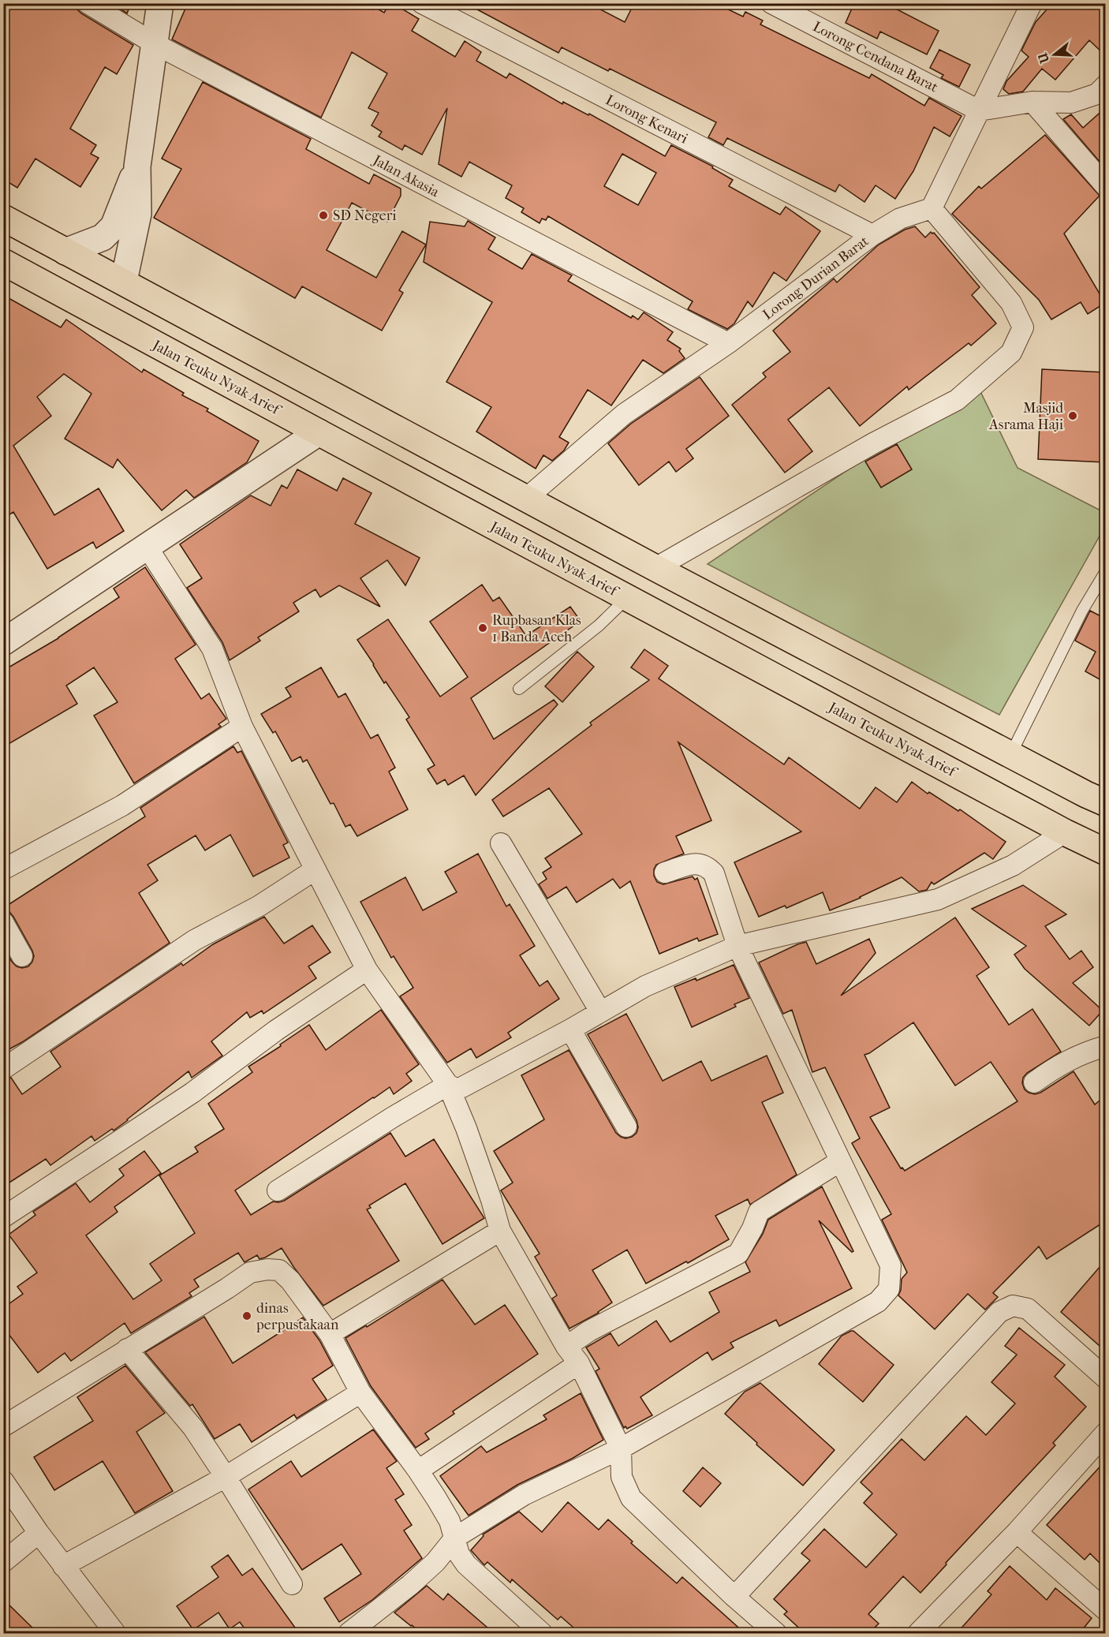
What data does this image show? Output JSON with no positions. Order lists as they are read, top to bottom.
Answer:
{
  "streets": {
    "highway": ["Jalan Teuku Nyak Arief"],
    "street": [
      "Lorong Cendana Barat",
      "Lorong Kenari",
      "Jalan Akasia",
      "Lorong Durian Barat"
    ]
  },
  "crossings": [
    ["Lorong Kenari", "Lorong Durian Barat"],
    ["Jalan Akasia", "Lorong Durian Barat"]
  ],
  "places": [
    "SD Negeri",
    "Masjid Asrama Haji",
    "Rupbasan Klas 1 Banda Aceh",
    "dinas perpustakaan"
  ],
  "north": "left"
}
